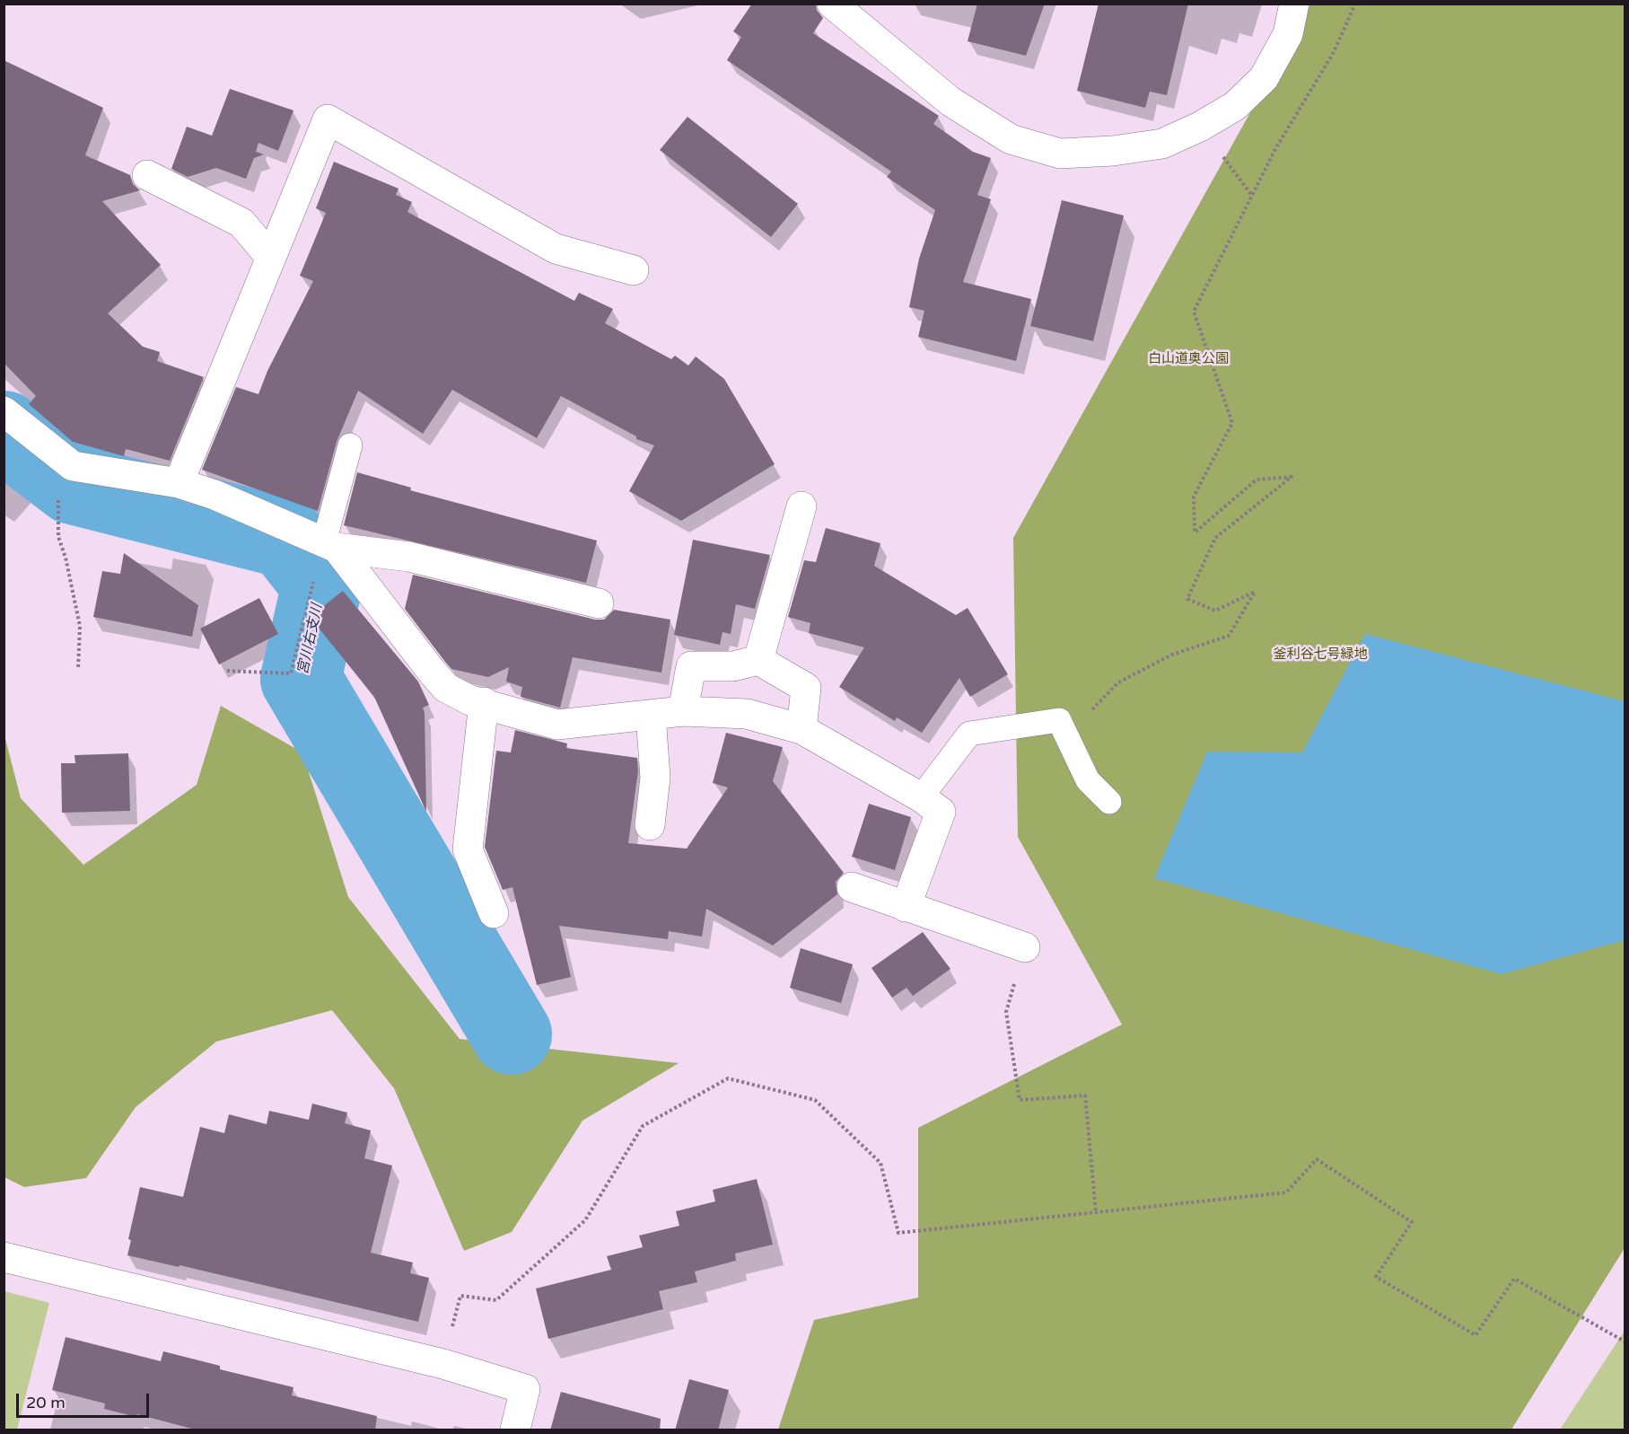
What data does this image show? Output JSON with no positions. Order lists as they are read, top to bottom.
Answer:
{
  "water": ["宮川右支川"],
  "parks": ["白山道奥公園", "釜利谷七号緑地"],
  "scale_bar": "20 m"
}
